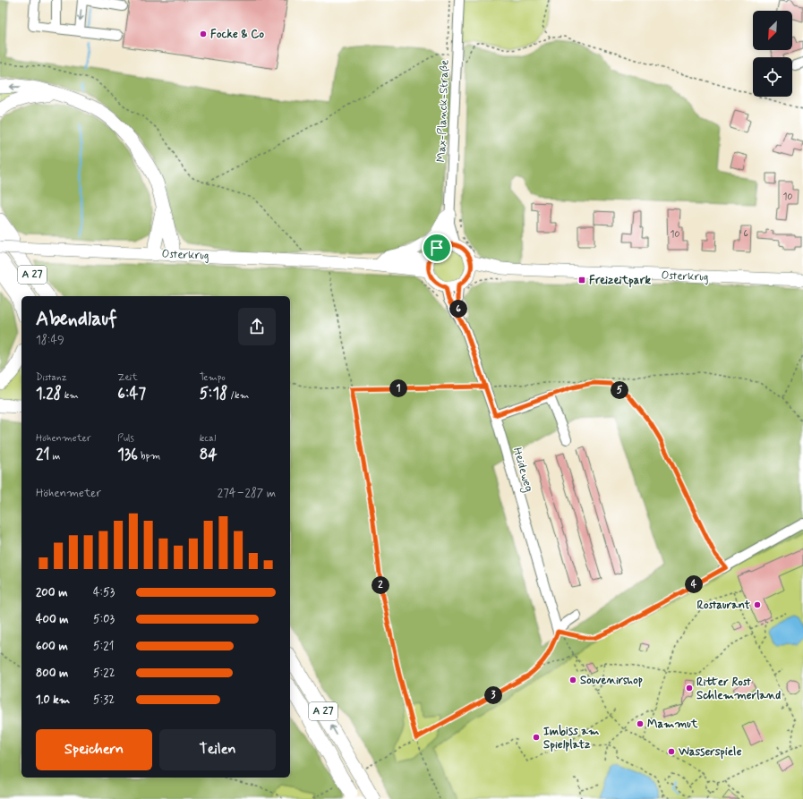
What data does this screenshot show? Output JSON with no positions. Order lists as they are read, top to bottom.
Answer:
{
  "streets": {
    "highway": ["A 27"],
    "main road": ["Osterkrug"],
    "street": ["Max-Planck-Straße", "Heideweg"]
  },
  "crossings": [
    ["Max-Planck-Straße", "Osterkrug"],
    ["Max-Planck-Straße", "Heideweg"],
    ["Osterkrug", "Heideweg"]
  ],
  "places": {
    "other": [
      "Focke & Co",
      "Rostaurant",
      "Souvenirshop",
      "Ritter Rost Schlemmerland",
      "Mammut",
      "Imbiss am Spielplatz",
      "Wasserspiele"
    ],
    "transit": ["Freizeitpark"]
  },
  "house_numbers": ["10", "6", "10"],
  "north": "bottom left",
  "page": {
    "heading": ["Abendlauf", "18:49"],
    "pins": [
      "6",
      "1",
      "5",
      "4",
      "2",
      "3"
    ],
    "stats": [
      ["Distanz", "1.28 km"],
      ["Zeit", "6:47"],
      ["Tempo", "5:18 /km"],
      ["Höhenmeter", "21 m"],
      ["Puls", "136 bpm"],
      ["kcal", "84"]
    ],
    "chart": ["Höhenmeter", "274–287 m"],
    "list": [
      {
        "name": "200 m",
        "note": "4:53"
      },
      {
        "name": "400 m",
        "note": "5:03"
      },
      {
        "name": "600 m",
        "note": "5:21"
      },
      {
        "name": "800 m",
        "note": "5:22"
      },
      {
        "name": "1.0 km",
        "note": "5:32"
      }
    ],
    "buttons": ["Speichern", "Teilen"]
  }
}
